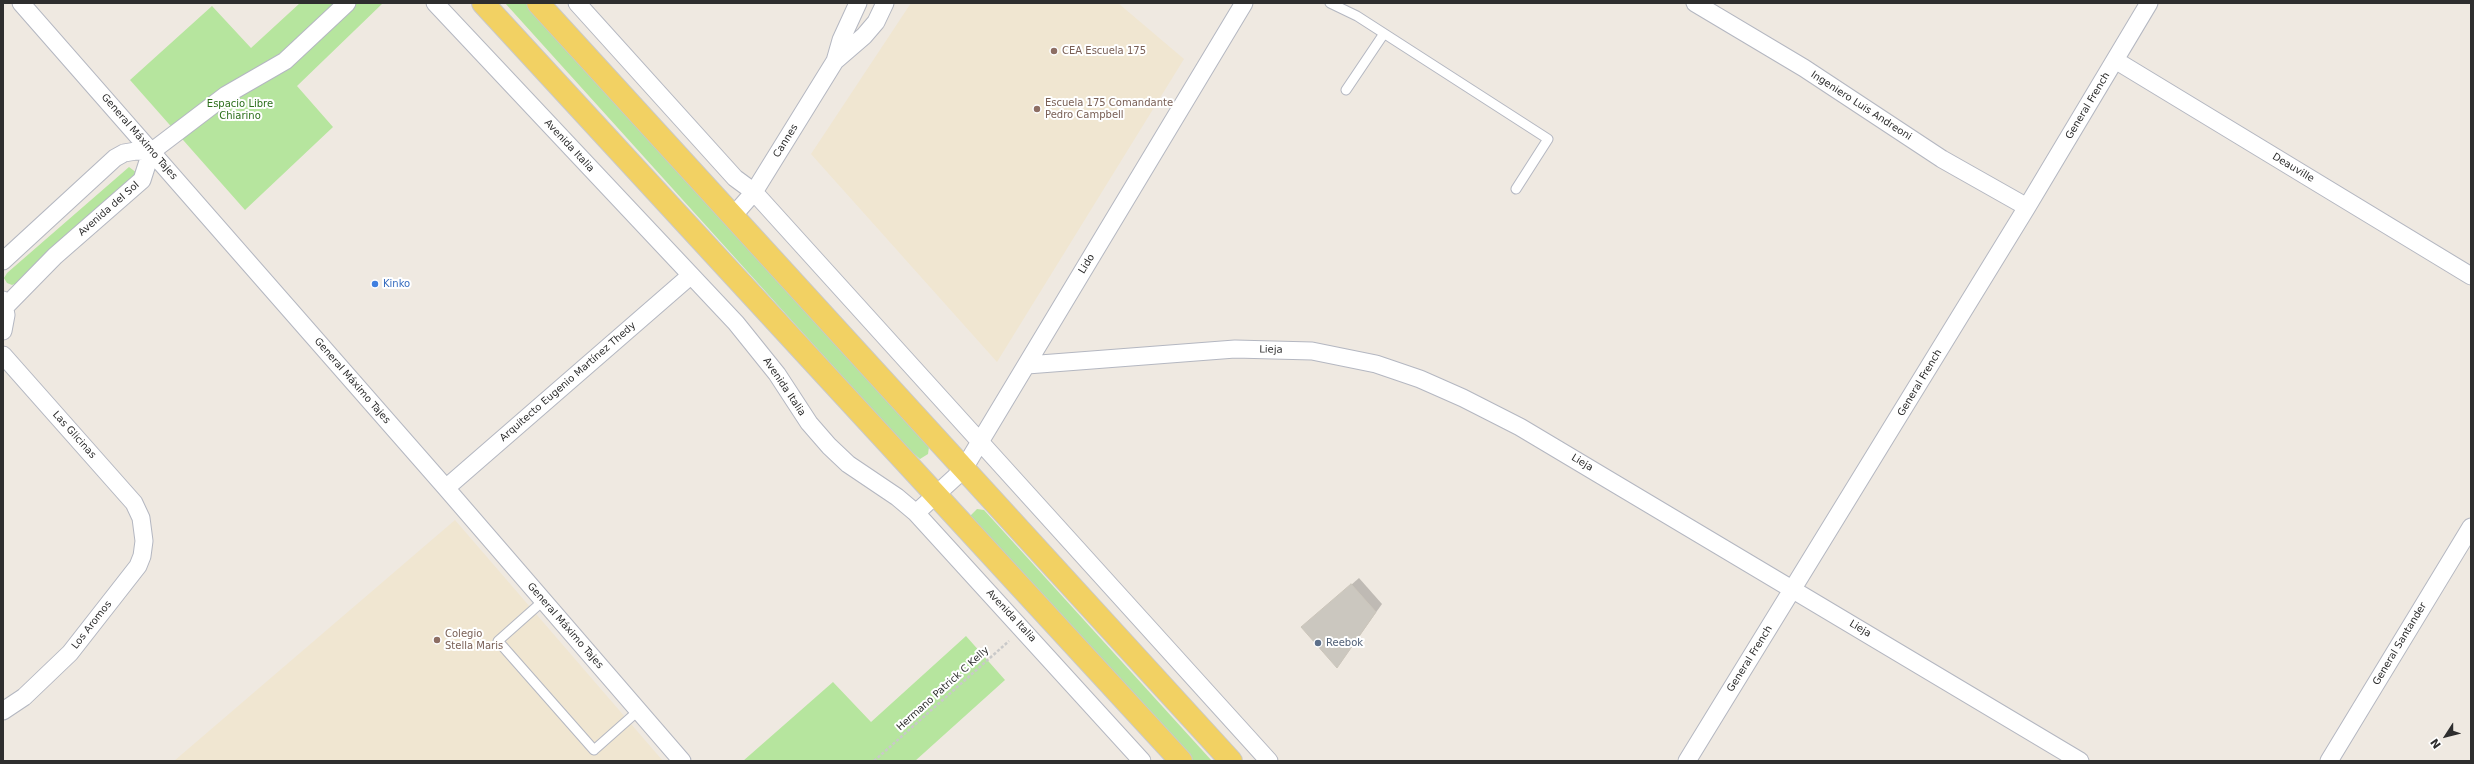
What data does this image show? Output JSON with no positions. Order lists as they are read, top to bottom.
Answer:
{
  "streets": {
    "street": [
      "Ingeniero Luis Andreoni",
      "General French",
      "General Máximo Tajes",
      "Cannes",
      "Avenida Italia",
      "Deauville",
      "Avenida del Sol",
      "Lido",
      "Lieja",
      "Arquitecto Eugenio Martínez Thedy",
      "Las Glicinas",
      "Los Aromos",
      "General Santander"
    ],
    "path": ["Hermano Patrick C Kelly"]
  },
  "crossings": [
    ["Ingeniero Luis Andreoni", "General French"],
    ["General French", "Deauville"],
    ["General French", "Lieja"],
    ["General Máximo Tajes", "Avenida del Sol"],
    ["General Máximo Tajes", "Arquitecto Eugenio Martínez Thedy"],
    ["Avenida Italia", "Lido"],
    ["Avenida Italia", "Arquitecto Eugenio Martínez Thedy"],
    ["Avenida Italia", "Hermano Patrick C Kelly"],
    ["Lido", "Lieja"],
    ["Las Glicinas", "Los Aromos"]
  ],
  "parks": ["Espacio Libre Chiarino"],
  "places": [
    "CEA Escuela 175",
    "Escuela 175 Comandante Pedro Campbell",
    "Kinko",
    "Colegio Stella Maris",
    "Reebok"
  ],
  "north": "bottom left"
}
